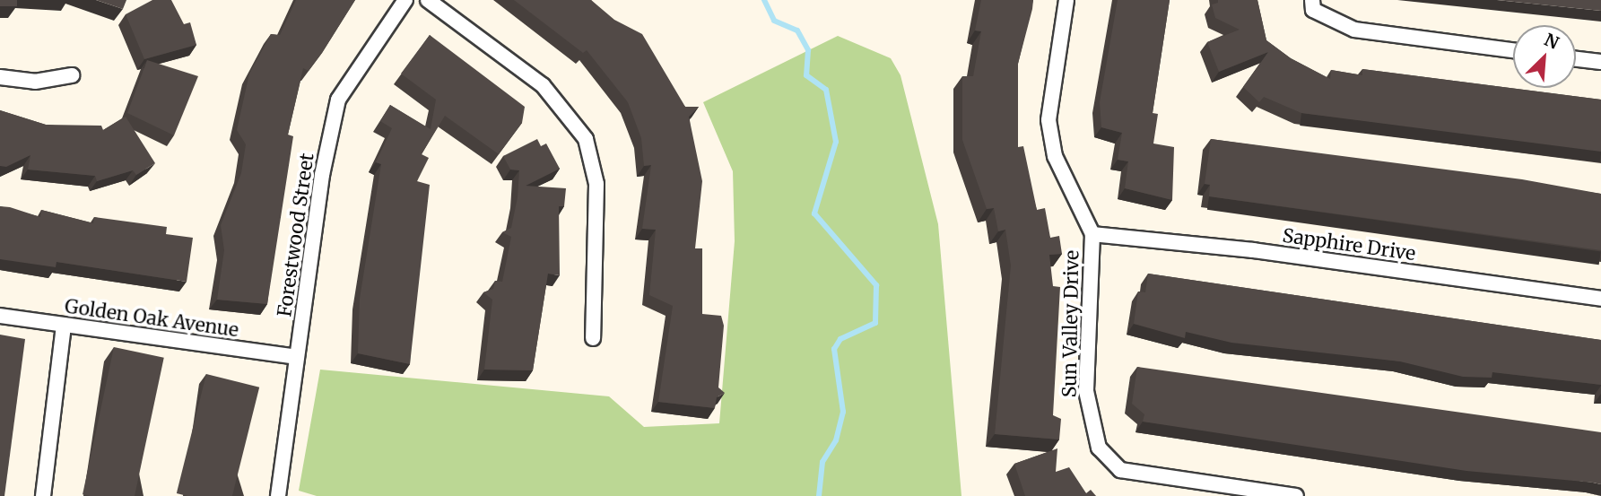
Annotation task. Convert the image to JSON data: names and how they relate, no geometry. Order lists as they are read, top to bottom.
{
  "streets": {
    "street": [
      "Forestwood Street",
      "Sapphire Drive",
      "Golden Oak Avenue",
      "Sun Valley Drive"
    ]
  },
  "crossings": [
    ["Forestwood Street", "Golden Oak Avenue"],
    ["Sapphire Drive", "Sun Valley Drive"]
  ],
  "north": "top right"
}
